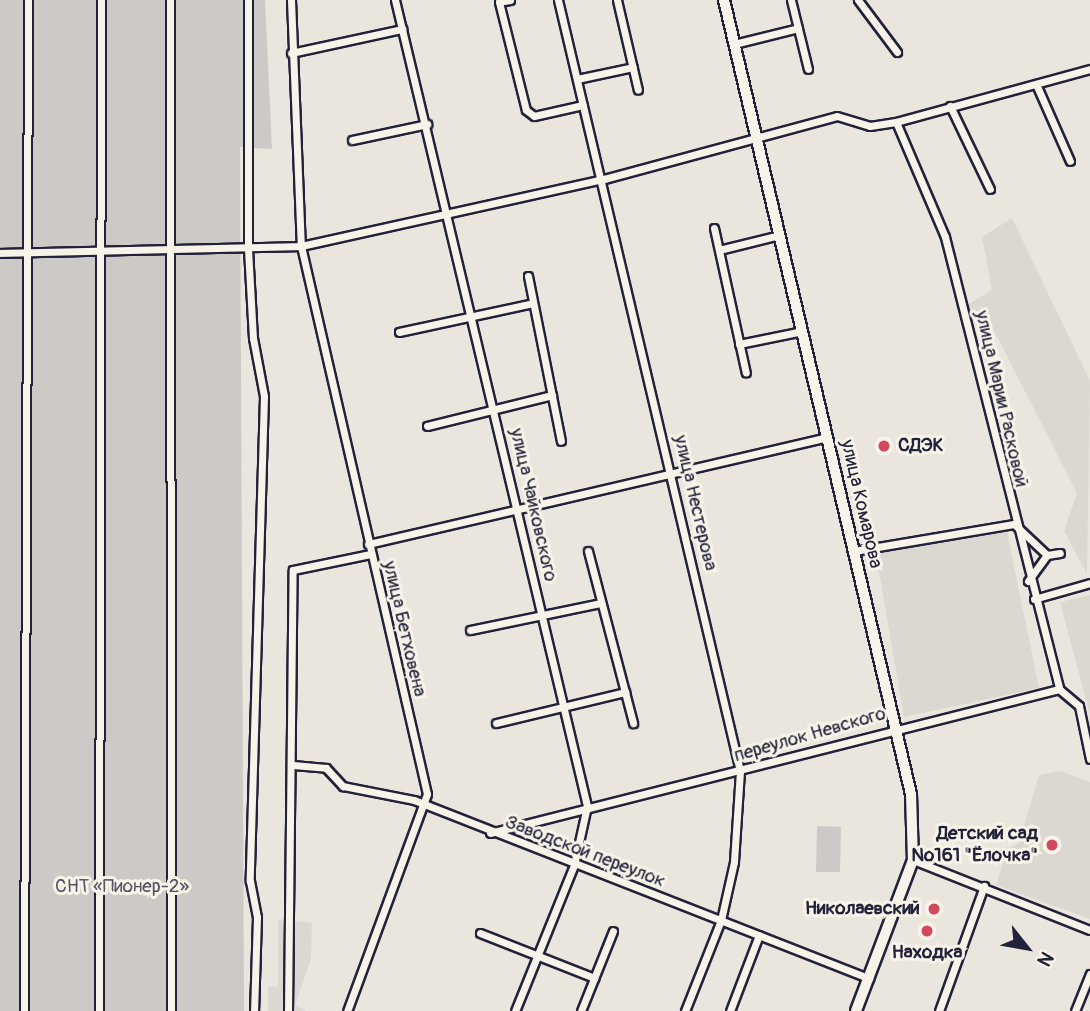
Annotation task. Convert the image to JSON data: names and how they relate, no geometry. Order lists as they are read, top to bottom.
{
  "streets": {
    "main road": ["улица Комарова"],
    "street": [
      "улица Марии Расковой",
      "улица Нестерова",
      "улица Чайковского",
      "улица Бетховена",
      "переулок Невского",
      "Заводской переулок"
    ]
  },
  "crossings": [
    ["улица Марии Расковой", "переулок Невского"],
    ["улица Нестерова", "переулок Невского"],
    ["улица Нестерова", "Заводской переулок"],
    ["улица Комарова", "переулок Невского"],
    ["улица Комарова", "Заводской переулок"],
    ["улица Чайковского", "переулок Невского"],
    ["улица Чайковского", "Заводской переулок"],
    ["улица Бетховена", "Заводской переулок"],
    ["переулок Невского", "Заводской переулок"]
  ],
  "parks": ["СНТ «Пионер-2»"],
  "places": [
    "СДЭК",
    "Детский сад №161 \"Ёлочка\"",
    "Николаевский",
    "Находка"
  ],
  "north": "bottom right"
}
